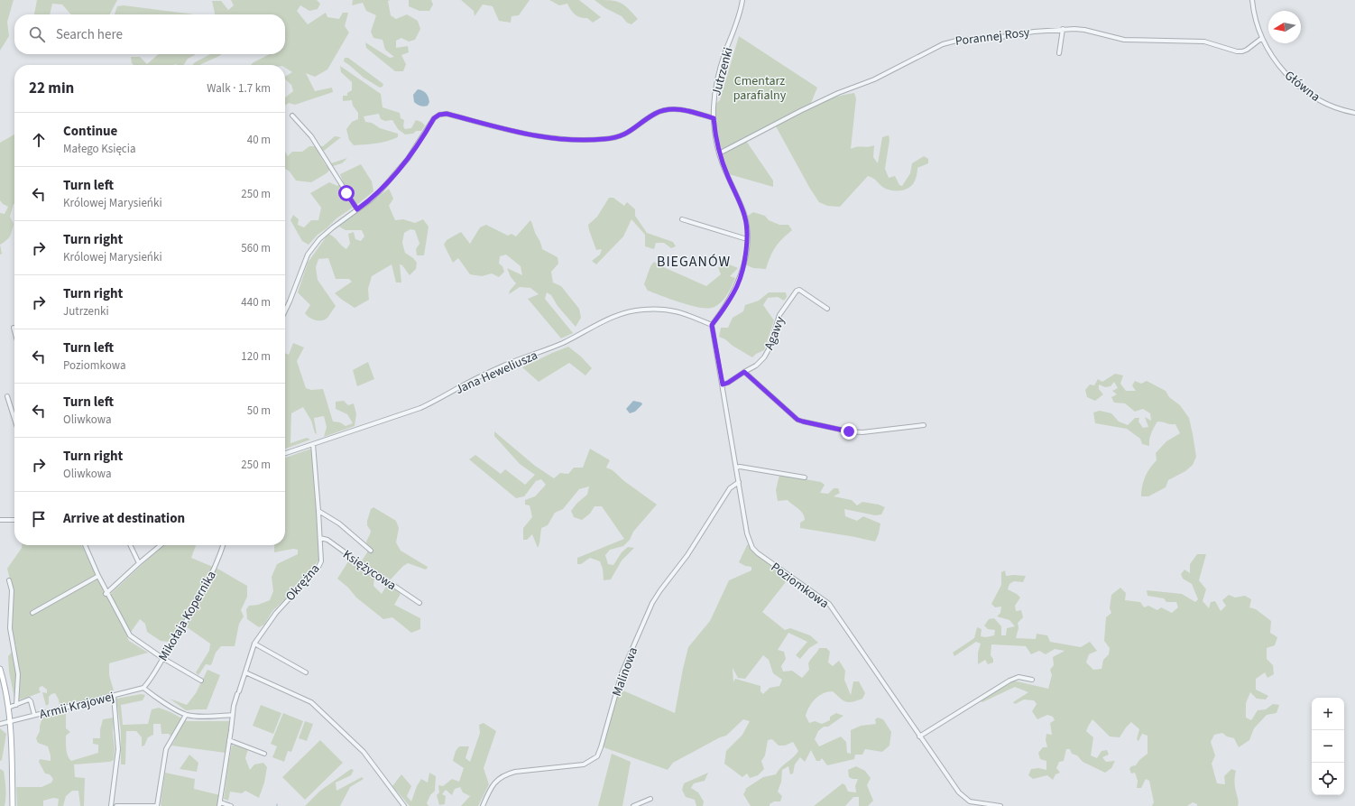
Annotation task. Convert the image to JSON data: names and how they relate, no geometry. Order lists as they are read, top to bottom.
{
  "streets": {
    "street": [
      "Porannej Rosy",
      "Jutrzenki",
      "Główna",
      "Agawy",
      "Jana Heweliusza",
      "Księżycowa",
      "Okrężna",
      "Poziomkowa",
      "Mikołaja Kopernika",
      "Malinowa",
      "Armii Krajowej"
    ]
  },
  "crossings": [
    ["Porannej Rosy", "Jutrzenki"],
    ["Porannej Rosy", "Główna"],
    ["Jutrzenki", "Jana Heweliusza"],
    ["Jutrzenki", "Poziomkowa"],
    ["Agawy", "Poziomkowa"],
    ["Jana Heweliusza", "Okrężna"],
    ["Jana Heweliusza", "Poziomkowa"],
    ["Księżycowa", "Okrężna"],
    ["Poziomkowa", "Malinowa"],
    ["Mikołaja Kopernika", "Armii Krajowej"]
  ],
  "districts": ["BIEGANÓW"],
  "parks": ["Cmentarz parafialny"],
  "north": "left",
  "page": {
    "search": "Search here",
    "heading": ["22 min", "Walk · 1.7 km"],
    "list": [
      ["Continue", "Małego Księcia", "40 m"],
      ["Turn left", "Królowej Marysieńki", "250 m"],
      ["Turn right", "Królowej Marysieńki", "560 m"],
      ["Turn right", "Jutrzenki", "440 m"],
      ["Turn left", "Poziomkowa", "120 m"],
      ["Turn left", "Oliwkowa", "50 m"],
      ["Turn right", "Oliwkowa", "250 m"],
      "Arrive at destination"
    ],
    "map_buttons": ["+", "−"]
  }
}
